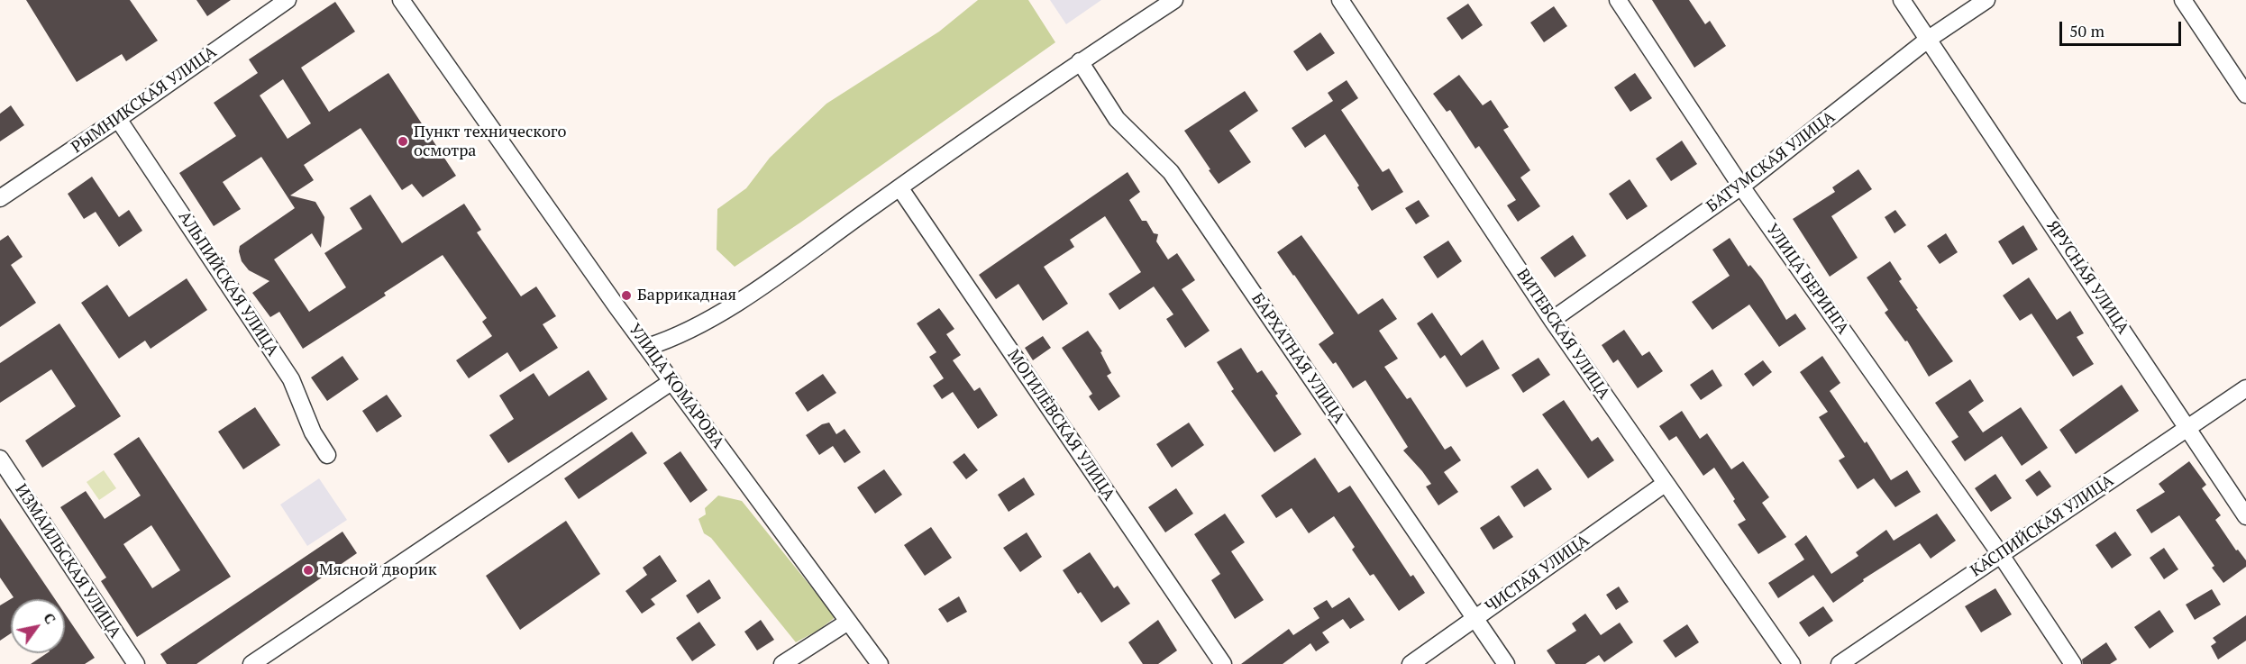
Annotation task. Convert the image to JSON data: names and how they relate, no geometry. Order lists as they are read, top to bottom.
{
  "streets": {
    "street": [
      "РЫМНИКСКАЯ УЛИЦА",
      "БАТУМСКАЯ УЛИЦА",
      "ЯРУСНАЯ УЛИЦА",
      "УЛИЦА БЕРИНГА",
      "АЛЬПИЙСКАЯ УЛИЦА",
      "ВИТЕБСКАЯ УЛИЦА",
      "БАРХАТНАЯ УЛИЦА",
      "УЛИЦА КОМАРОВА",
      "МОГИЛЁВСКАЯ УЛИЦА",
      "КАСПИЙСКАЯ УЛИЦА",
      "ИЗМАИЛЬСКАЯ УЛИЦА",
      "ЧИСТАЯ УЛИЦА"
    ]
  },
  "crossings": [
    ["РЫМНИКСКАЯ УЛИЦА", "АЛЬПИЙСКАЯ УЛИЦА"],
    ["БАТУМСКАЯ УЛИЦА", "ЯРУСНАЯ УЛИЦА"],
    ["БАТУМСКАЯ УЛИЦА", "УЛИЦА БЕРИНГА"],
    ["БАТУМСКАЯ УЛИЦА", "ВИТЕБСКАЯ УЛИЦА"],
    ["ЯРУСНАЯ УЛИЦА", "КАСПИЙСКАЯ УЛИЦА"],
    ["УЛИЦА БЕРИНГА", "КАСПИЙСКАЯ УЛИЦА"],
    ["ВИТЕБСКАЯ УЛИЦА", "ЧИСТАЯ УЛИЦА"],
    ["БАРХАТНАЯ УЛИЦА", "ЧИСТАЯ УЛИЦА"]
  ],
  "places": ["Пункт технического осмотра", "Баррикадная", "Мясной дворик"],
  "scale_bar": "50 m",
  "north": "top right"
}
